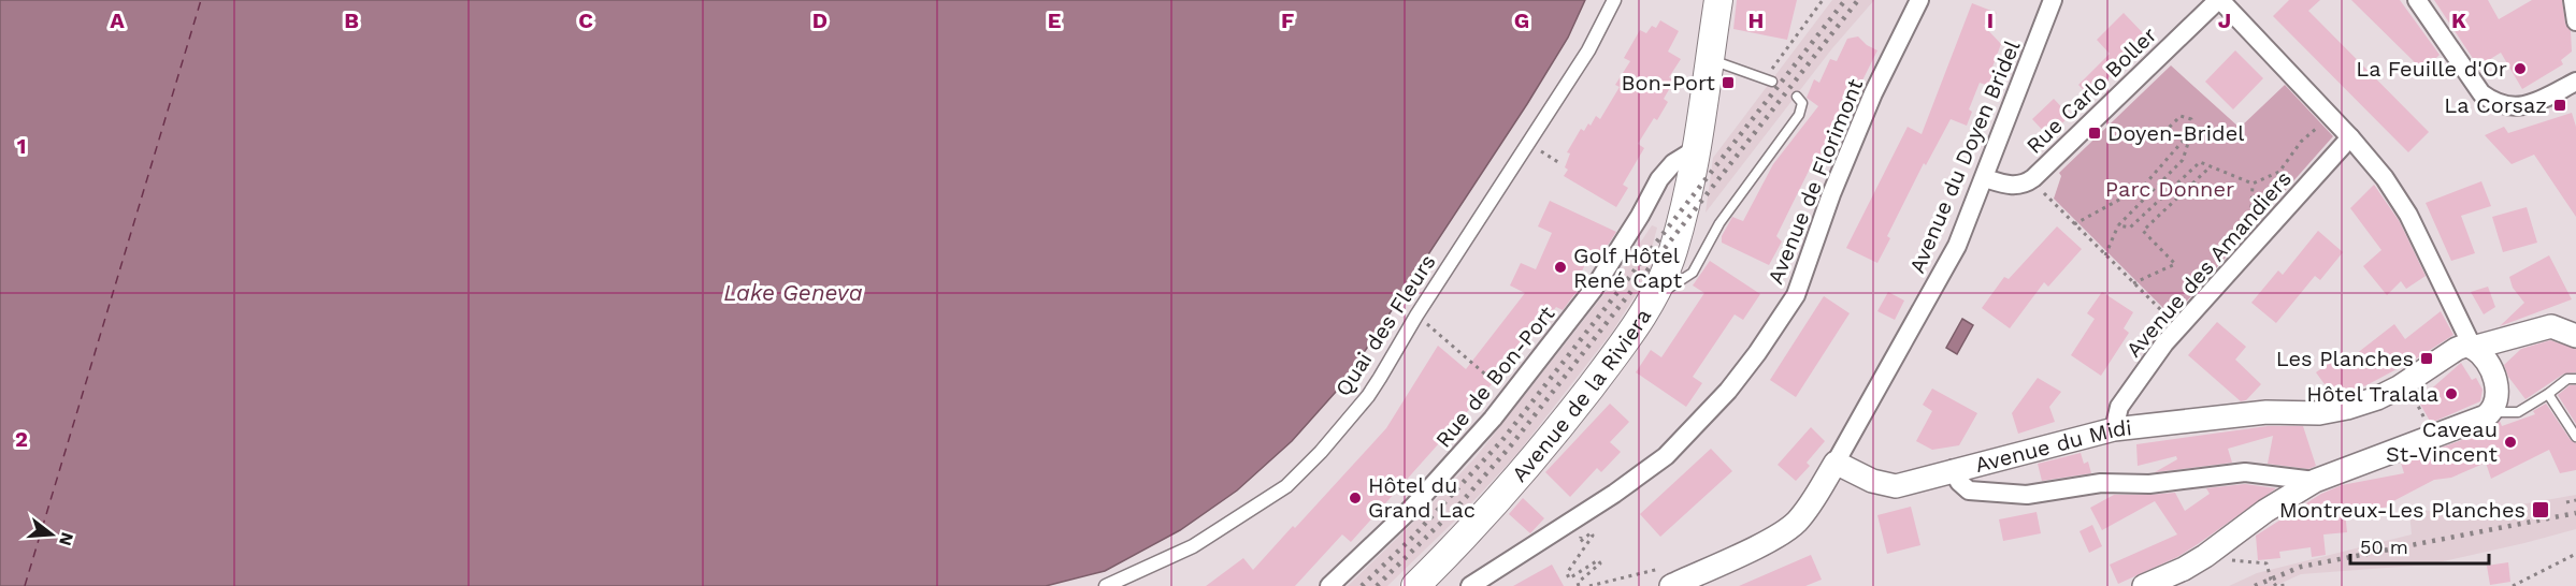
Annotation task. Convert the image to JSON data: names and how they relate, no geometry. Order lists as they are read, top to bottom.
{
  "streets": {
    "main road": ["Avenue de la Riviera"],
    "street": [
      "Rue Carlo Boller",
      "Avenue du Doyen Bridel",
      "Avenue de Florimont",
      "Avenue des Amandiers",
      "Quai des Fleurs",
      "Rue de Bon-Port",
      "Avenue du Midi"
    ]
  },
  "crossings": [
    ["Rue Carlo Boller", "Avenue du Doyen Bridel"],
    ["Avenue du Doyen Bridel", "Avenue du Midi"],
    ["Avenue des Amandiers", "Avenue du Midi"],
    ["Rue de Bon-Port", "Avenue de la Riviera"]
  ],
  "water": ["Lake Geneva"],
  "parks": ["Parc Donner"],
  "places": {
    "other": [
      "La Feuille d'Or",
      "Golf Hôtel René Capt",
      "Hôtel Tralala",
      "Caveau St-Vincent",
      "Hôtel du Grand Lac"
    ],
    "transit": [
      "Bon-Port",
      "La Corsaz",
      "Doyen-Bridel",
      "Les Planches",
      "Montreux-Les Planches"
    ]
  },
  "scale_bar": "50 m",
  "north": "right",
  "grid": {
    "columns": [
      "A",
      "B",
      "C",
      "D",
      "E",
      "F",
      "G",
      "H",
      "I",
      "J",
      "K"
    ],
    "rows": ["1", "2"]
  }
}
